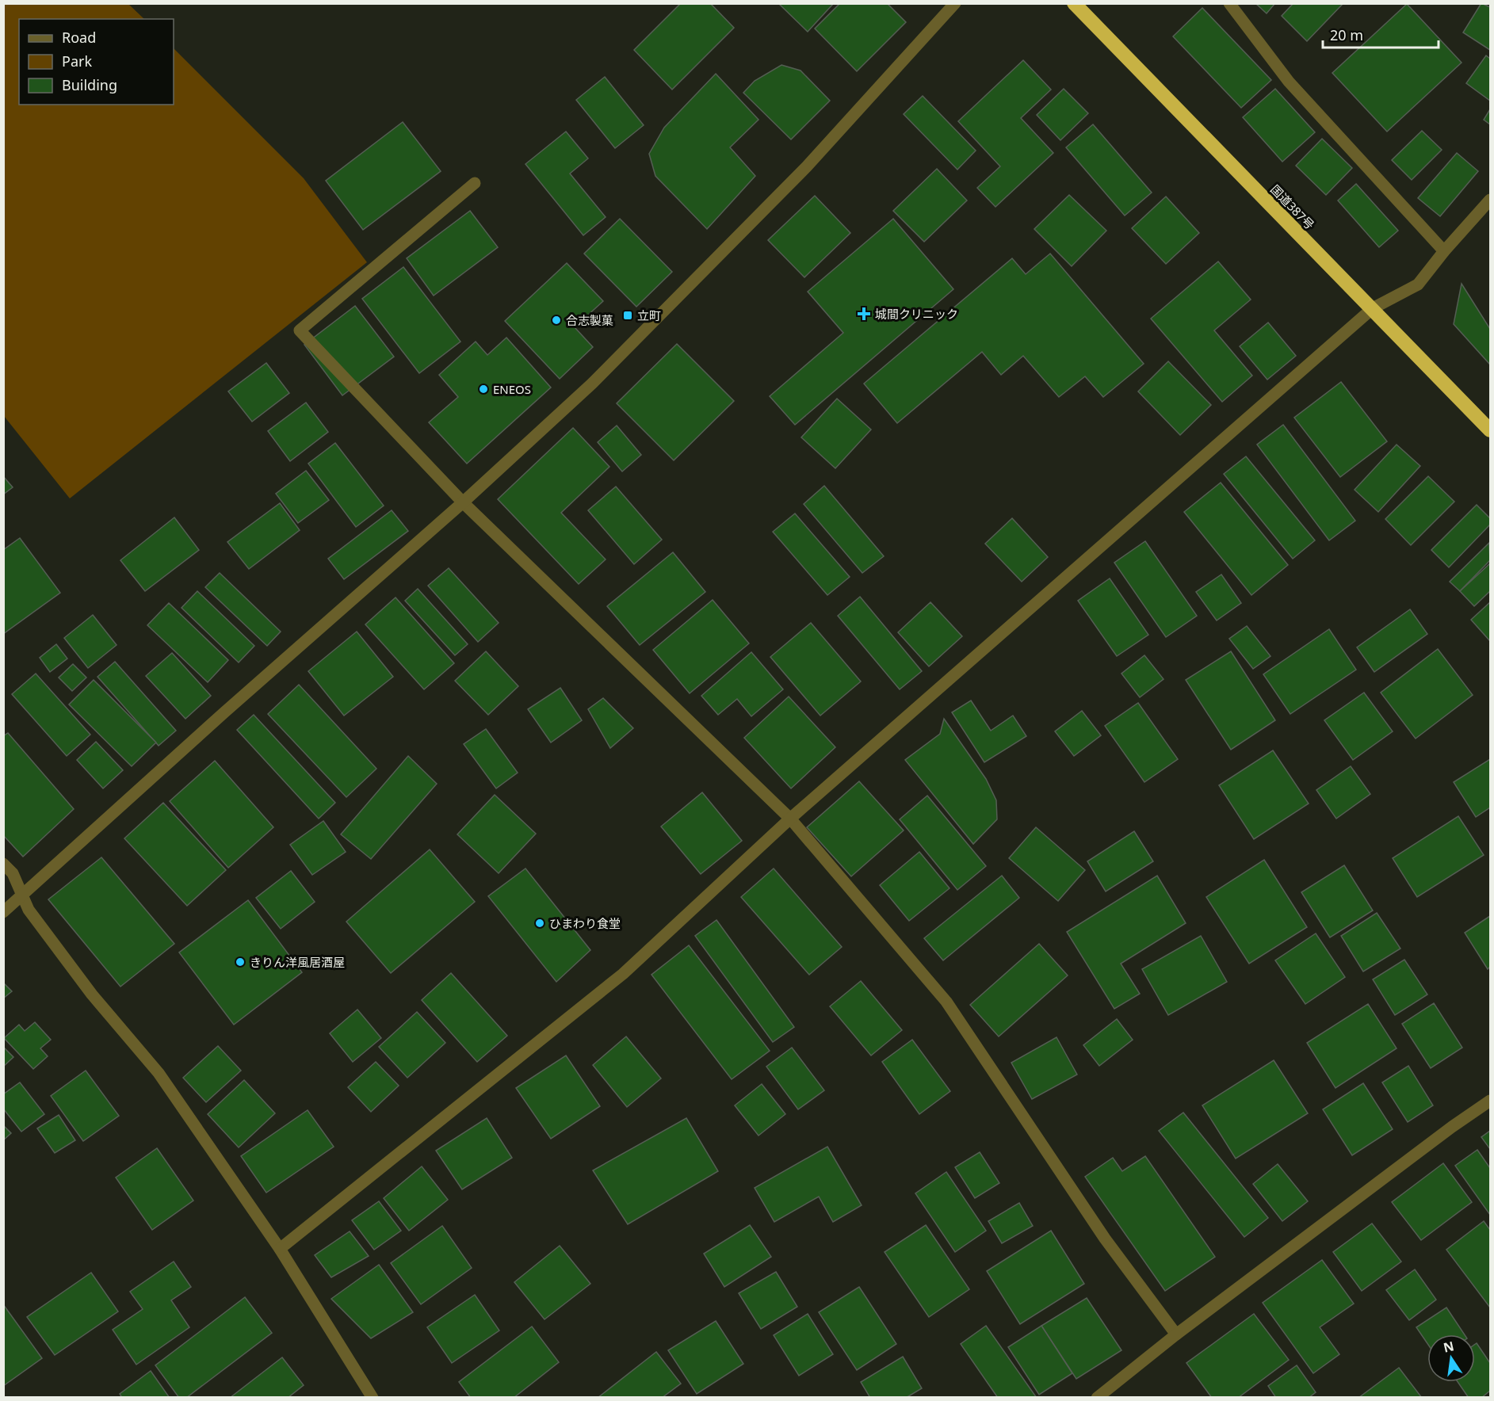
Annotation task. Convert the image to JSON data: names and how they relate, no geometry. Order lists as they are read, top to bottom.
{
  "streets": {
    "highway": ["国道387号"]
  },
  "places": {
    "health": ["城間クリニック"],
    "transit": ["立町"],
    "other": [
      "合志製菓",
      "ENEOS",
      "ひまわり食堂",
      "きりん洋風居酒屋"
    ]
  },
  "legend": ["Road", "Park", "Building"],
  "scale_bar": "20 m",
  "north": "top"
}
